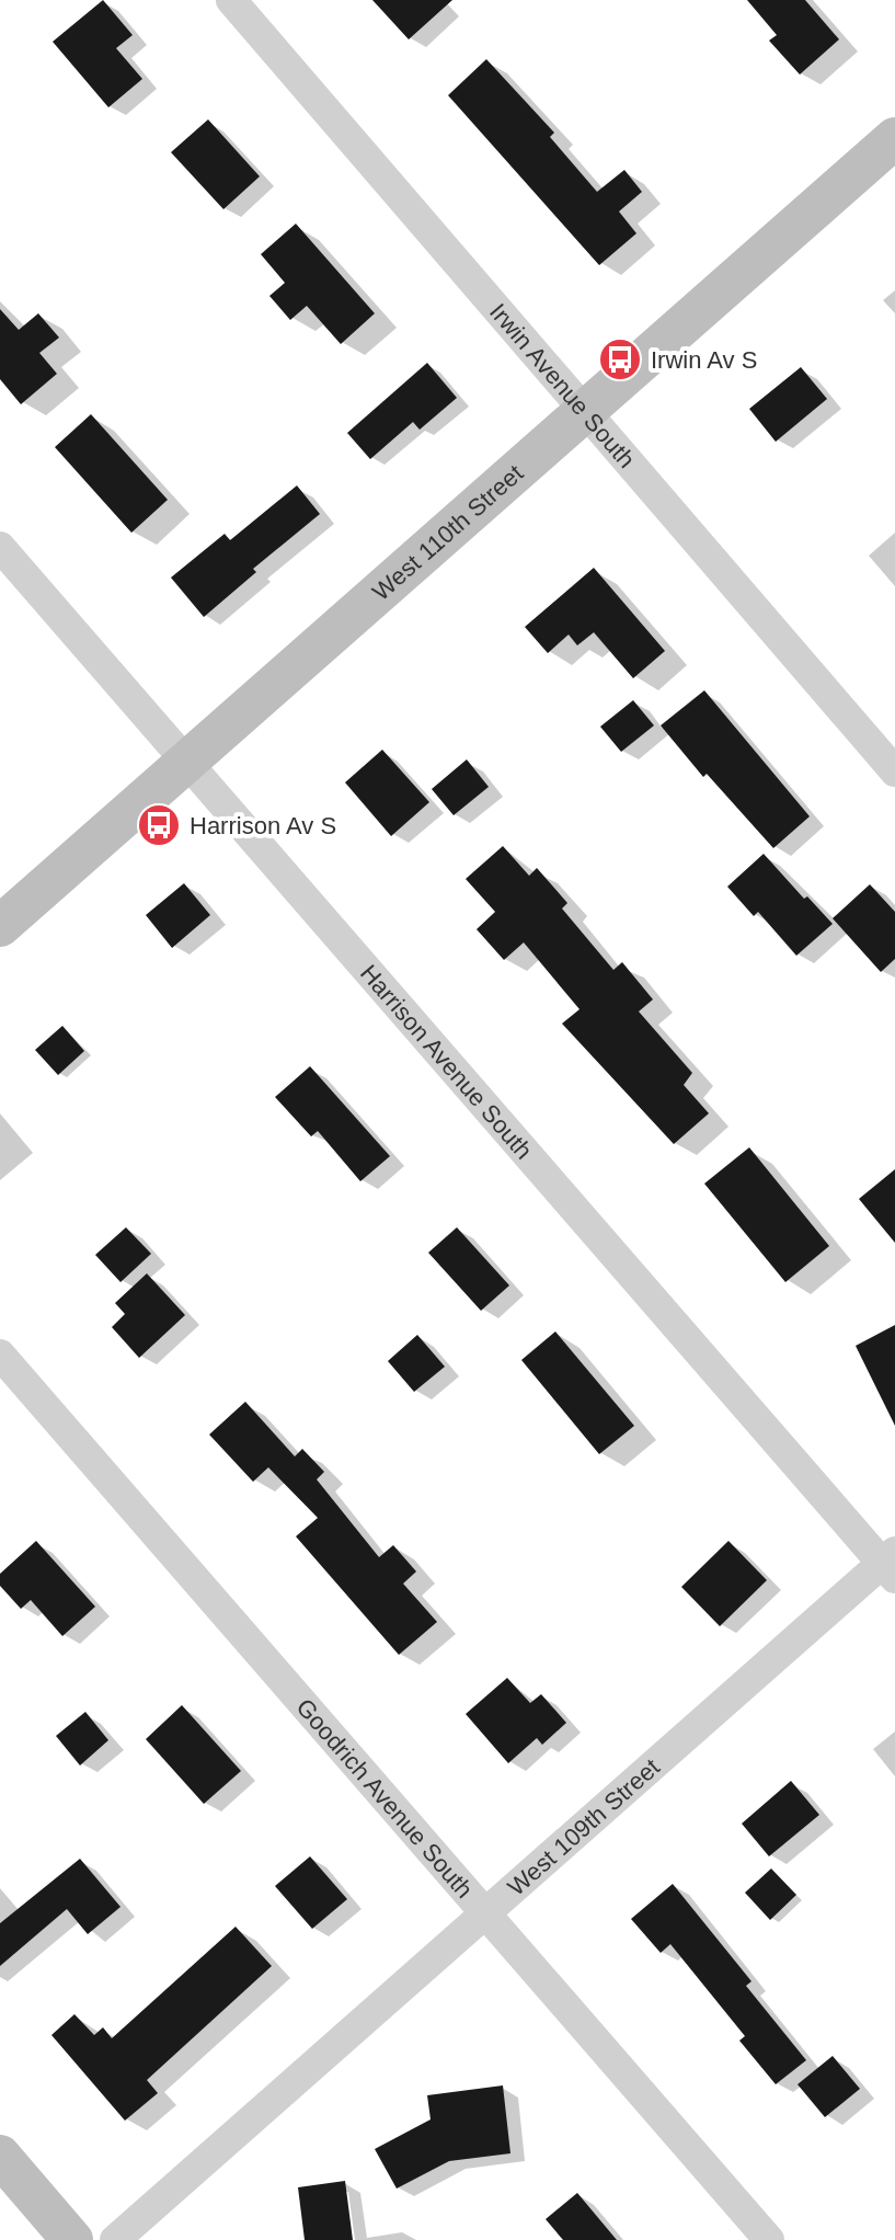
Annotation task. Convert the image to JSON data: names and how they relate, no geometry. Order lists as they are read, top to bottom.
{
  "streets": {
    "street": [
      "Irwin Avenue South",
      "West 110th Street",
      "Harrison Avenue South",
      "Goodrich Avenue South",
      "West 109th Street"
    ]
  },
  "crossings": [
    ["Irwin Avenue South", "West 110th Street"],
    ["West 110th Street", "Harrison Avenue South"],
    ["Harrison Avenue South", "West 109th Street"],
    ["Goodrich Avenue South", "West 109th Street"]
  ],
  "places": {
    "bus stop": ["Irwin Av S", "Harrison Av S"]
  }
}
